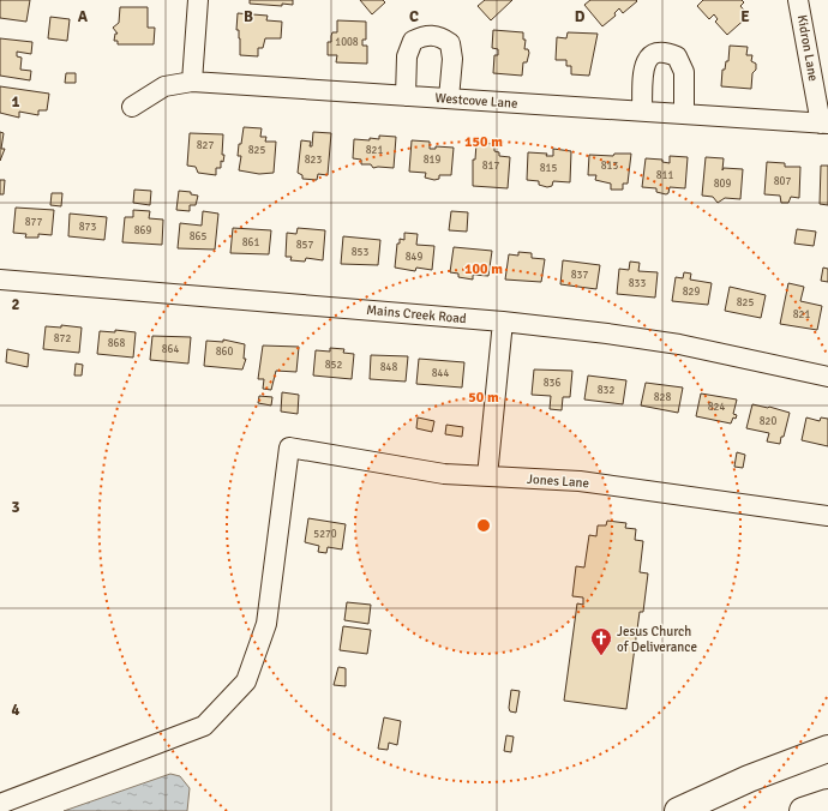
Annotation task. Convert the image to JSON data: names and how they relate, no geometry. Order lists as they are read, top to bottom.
{
  "streets": {
    "street": [
      "Kidron Lane",
      "Westcove Lane",
      "Mains Creek Road",
      "Jones Lane"
    ]
  },
  "crossings": [
    ["Kidron Lane", "Westcove Lane"]
  ],
  "places": {
    "church": ["Jesus Church of Deliverance"]
  },
  "house_numbers": [
    "1008",
    "827",
    "825",
    "821",
    "823",
    "819",
    "817",
    "813",
    "815",
    "811",
    "807",
    "809",
    "877",
    "873",
    "869",
    "865",
    "861",
    "857",
    "853",
    "849",
    "837",
    "833",
    "829",
    "825",
    "821",
    "872",
    "868",
    "864",
    "860",
    "852",
    "848",
    "844",
    "836",
    "832",
    "828",
    "824",
    "820",
    "5270"
  ],
  "grid": {
    "columns": [
      "A",
      "B",
      "C",
      "D",
      "E"
    ],
    "rows": [
      "1",
      "2",
      "3",
      "4"
    ]
  },
  "rings": ["150 m", "100 m", "50 m"]
}
